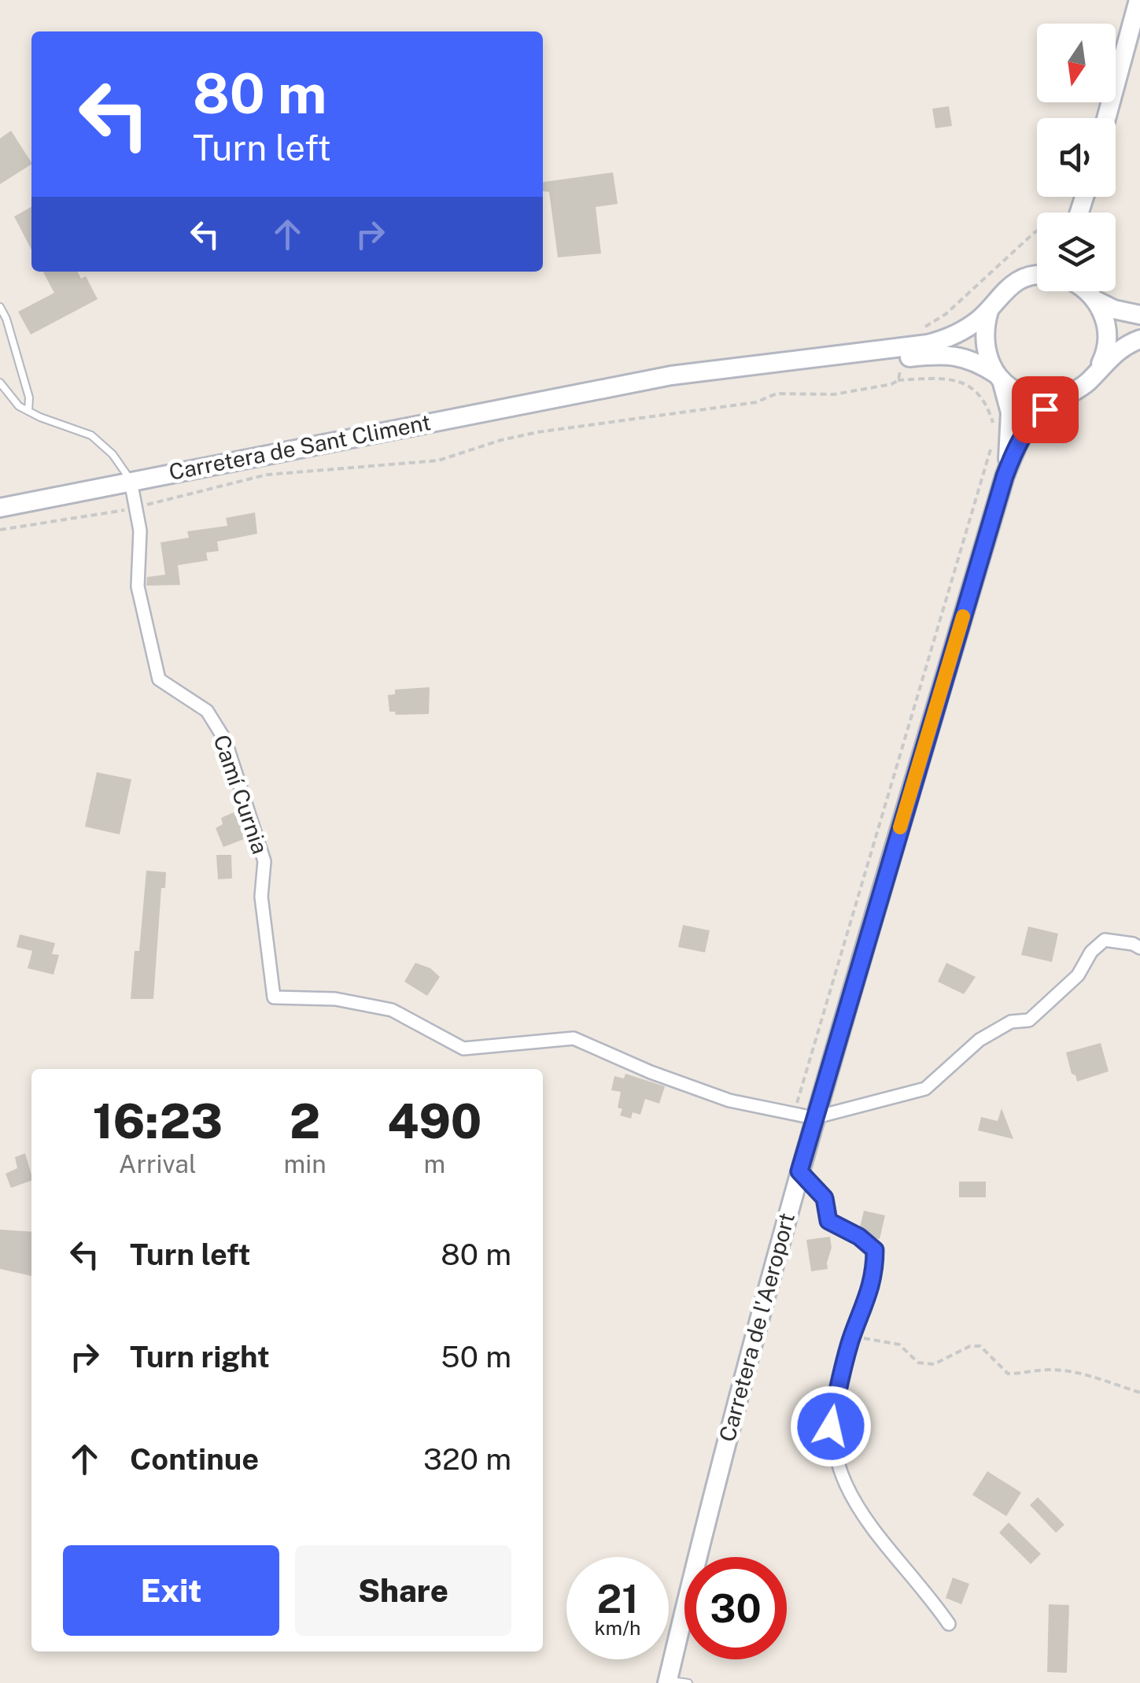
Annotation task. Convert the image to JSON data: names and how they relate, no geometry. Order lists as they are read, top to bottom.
{
  "streets": {
    "main road": ["Carretera de Sant Climent", "Carretera de l'Aeroport"],
    "street": ["Camí Curnia"]
  },
  "crossings": [
    ["Carretera de Sant Climent", "Camí Curnia"]
  ],
  "north": "bottom",
  "page": {
    "turn": ["80 m", "Turn left"],
    "eta": [
      "16:23",
      "Arrival",
      "2",
      "min",
      "490",
      "m"
    ],
    "list": [
      {
        "name": "Turn left",
        "value": "80 m"
      },
      {
        "name": "Turn right",
        "value": "50 m"
      },
      {
        "name": "Continue",
        "value": "320 m"
      }
    ],
    "buttons": ["Exit", "Share"],
    "speed": "21 km/h",
    "limit": "30"
  }
}
